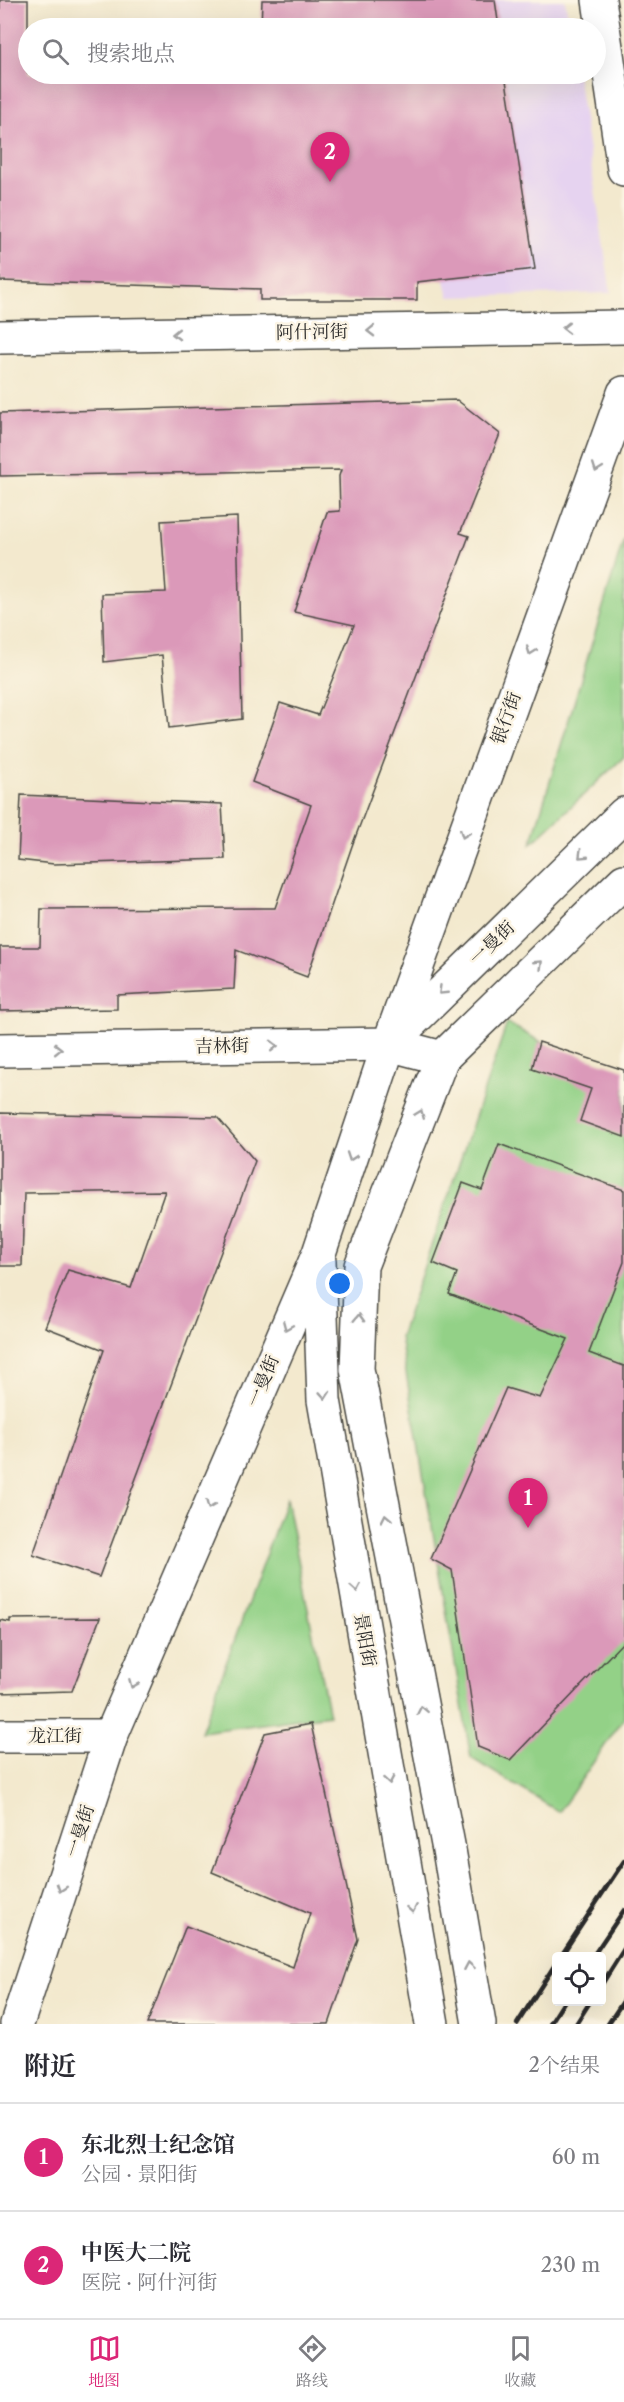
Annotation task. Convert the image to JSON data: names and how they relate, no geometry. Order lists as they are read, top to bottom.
{
  "streets": {
    "main road": [
      "阿什河街",
      "银行街",
      "一曼街",
      "吉林街",
      "景阳街",
      "龙江街"
    ]
  },
  "crossings": [
    ["银行街", "一曼街"],
    ["银行街", "吉林街"],
    ["一曼街", "吉林街"],
    ["一曼街", "景阳街"],
    ["一曼街", "龙江街"]
  ],
  "one_way": [
    "阿什河街",
    "银行街",
    "一曼街",
    "吉林街"
  ],
  "page": {
    "search": "搜索地点",
    "pins": ["2", "1"],
    "heading": ["附近", "2个结果"],
    "list": [
      {
        "mark": "1",
        "name": "东北烈士纪念馆",
        "note": "公园 · 景阳街",
        "value": "60 m"
      },
      {
        "mark": "2",
        "name": "中医大二院",
        "note": "医院 · 阿什河街",
        "value": "230 m"
      }
    ],
    "nav": ["地图", "路线", "收藏"]
  }
}
